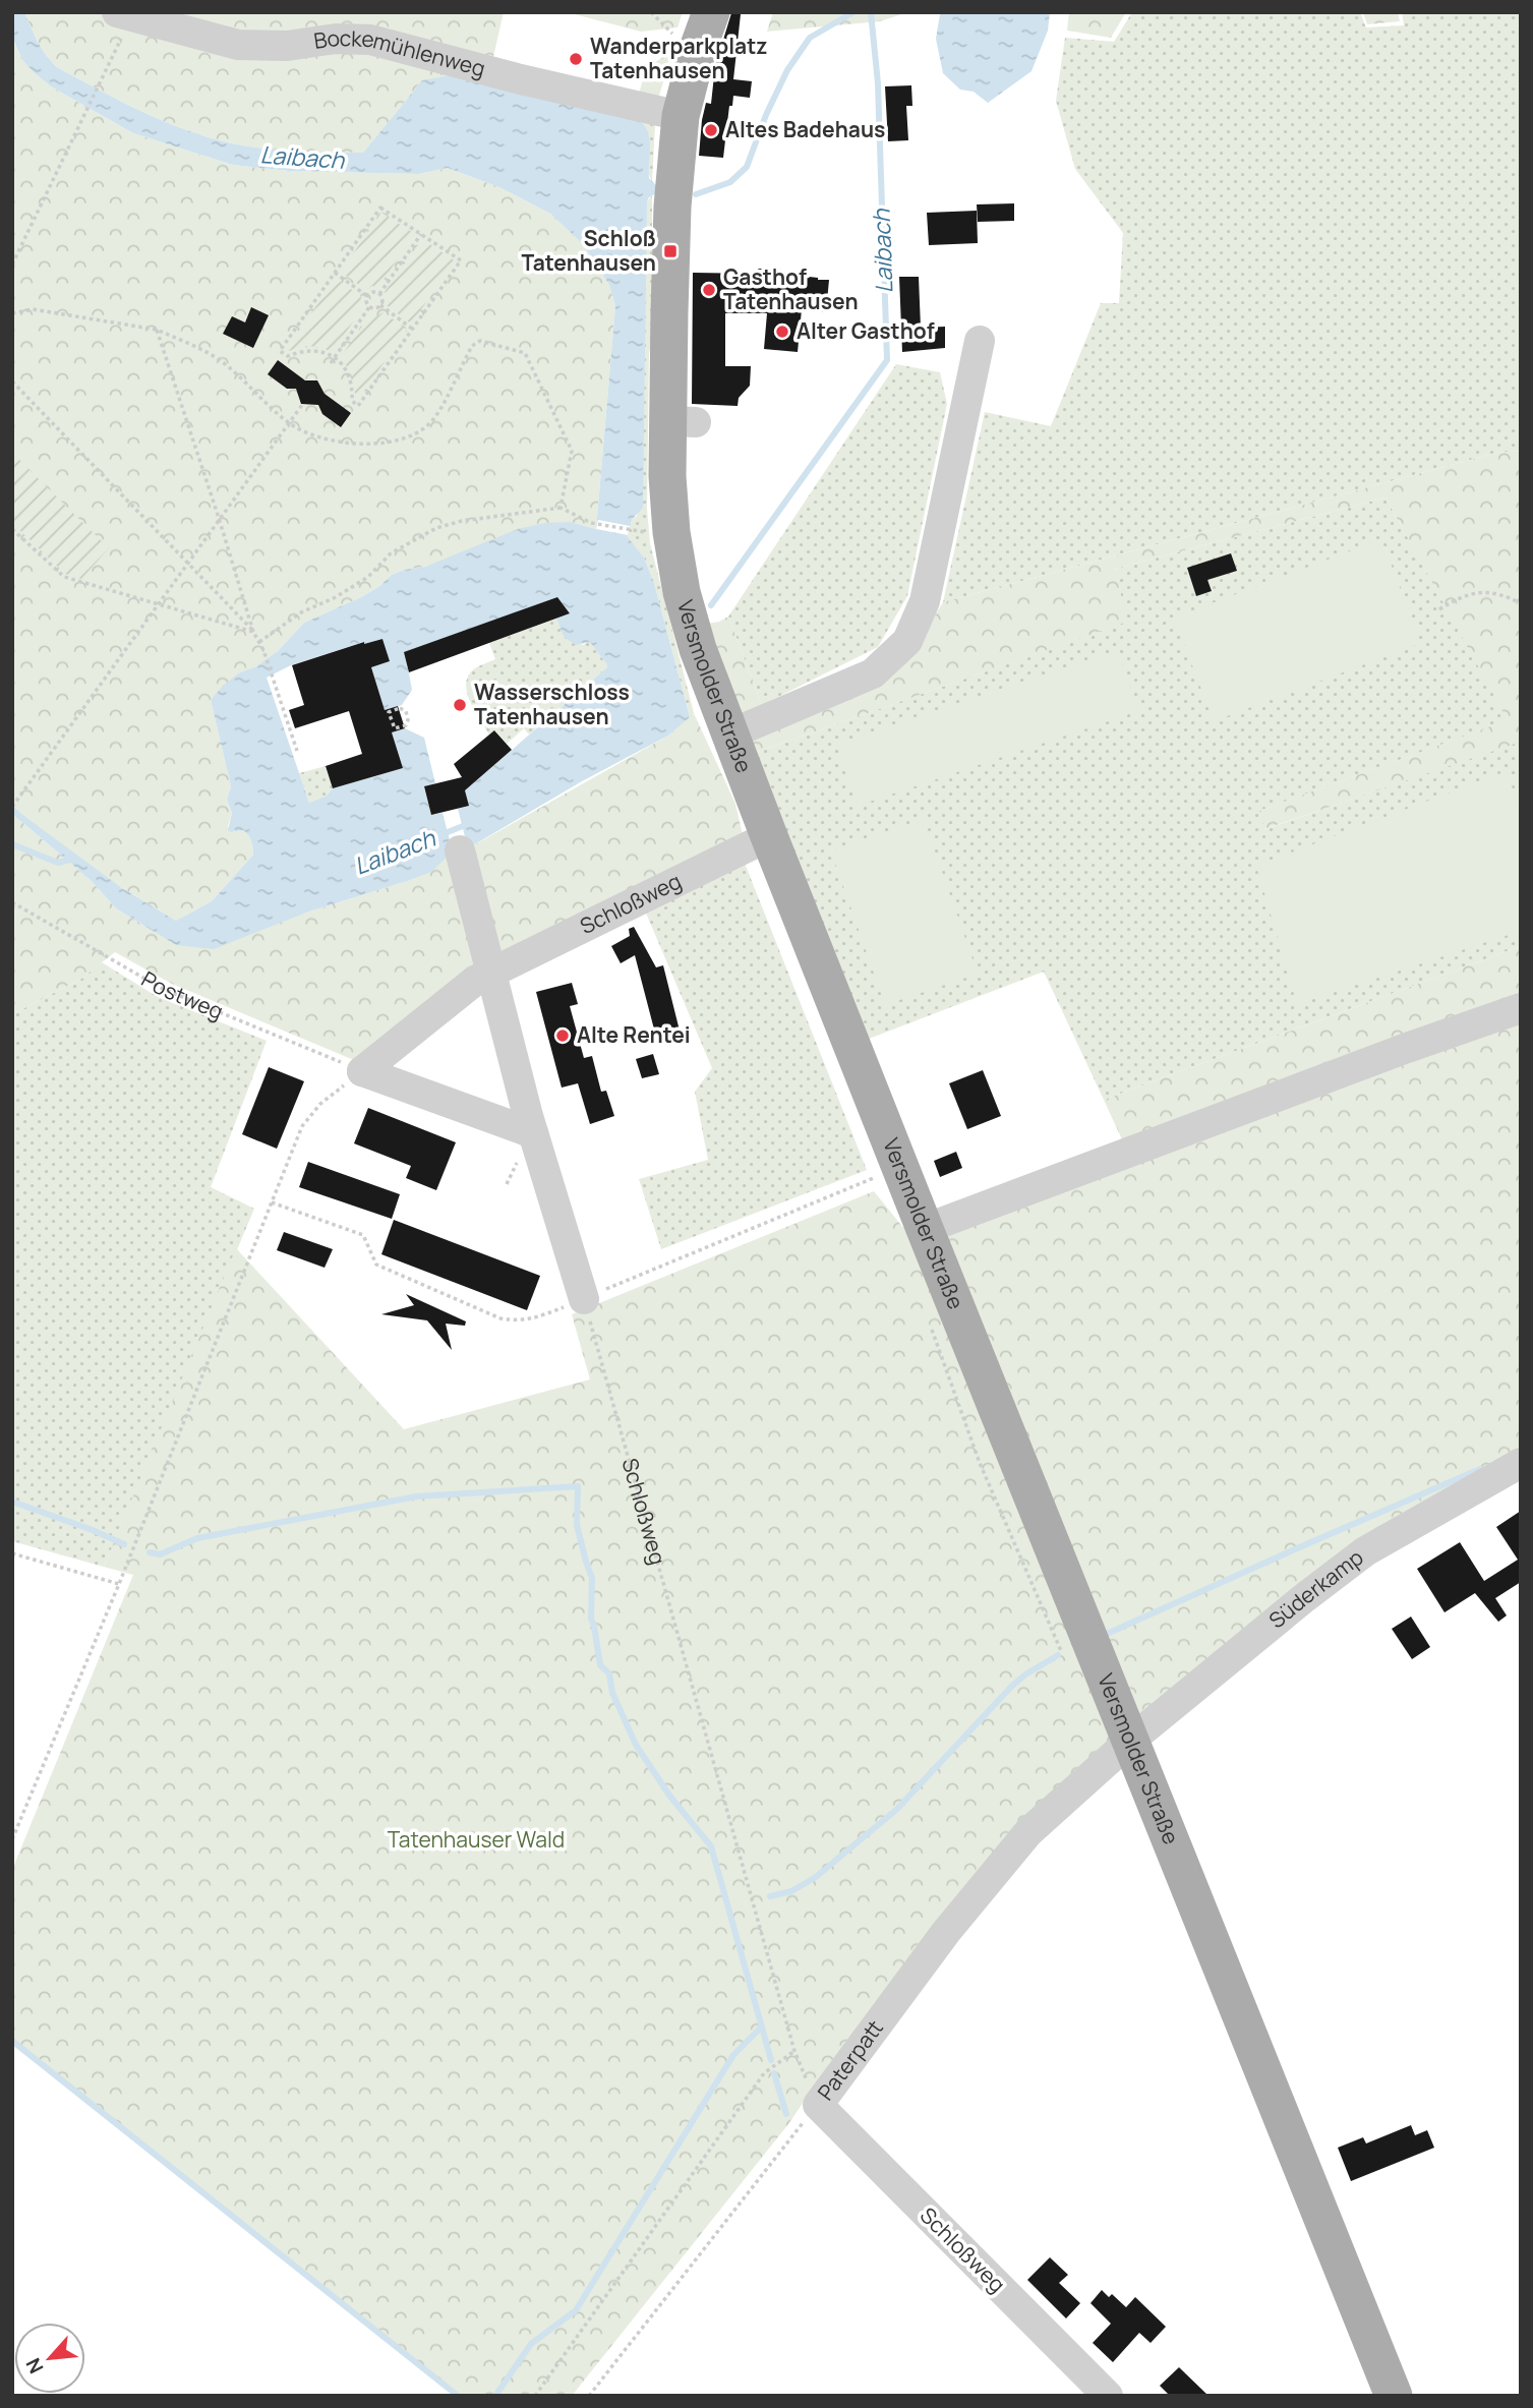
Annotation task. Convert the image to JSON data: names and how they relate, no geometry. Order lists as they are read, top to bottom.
{
  "streets": {
    "main road": ["Versmolder Straße"],
    "street": [
      "Bockemühlenweg",
      "Schloßweg",
      "Süderkamp",
      "Paterpatt"
    ],
    "path": ["Postweg"]
  },
  "crossings": [
    ["Bockemühlenweg", "Versmolder Straße"],
    ["Versmolder Straße", "Schloßweg"],
    ["Versmolder Straße", "Süderkamp"],
    ["Versmolder Straße", "Paterpatt"],
    ["Schloßweg", "Paterpatt"],
    ["Süderkamp", "Paterpatt"]
  ],
  "water": ["Laibach"],
  "parks": ["Tatenhauser Wald"],
  "places": {
    "other": [
      "Wanderparkplatz Tatenhausen",
      "Altes Badehaus",
      "Gasthof Tatenhausen",
      "Alter Gasthof",
      "Wasserschloss Tatenhausen",
      "Alte Rentei"
    ],
    "transit": ["Schloß Tatenhausen"]
  },
  "north": "bottom left"
}
